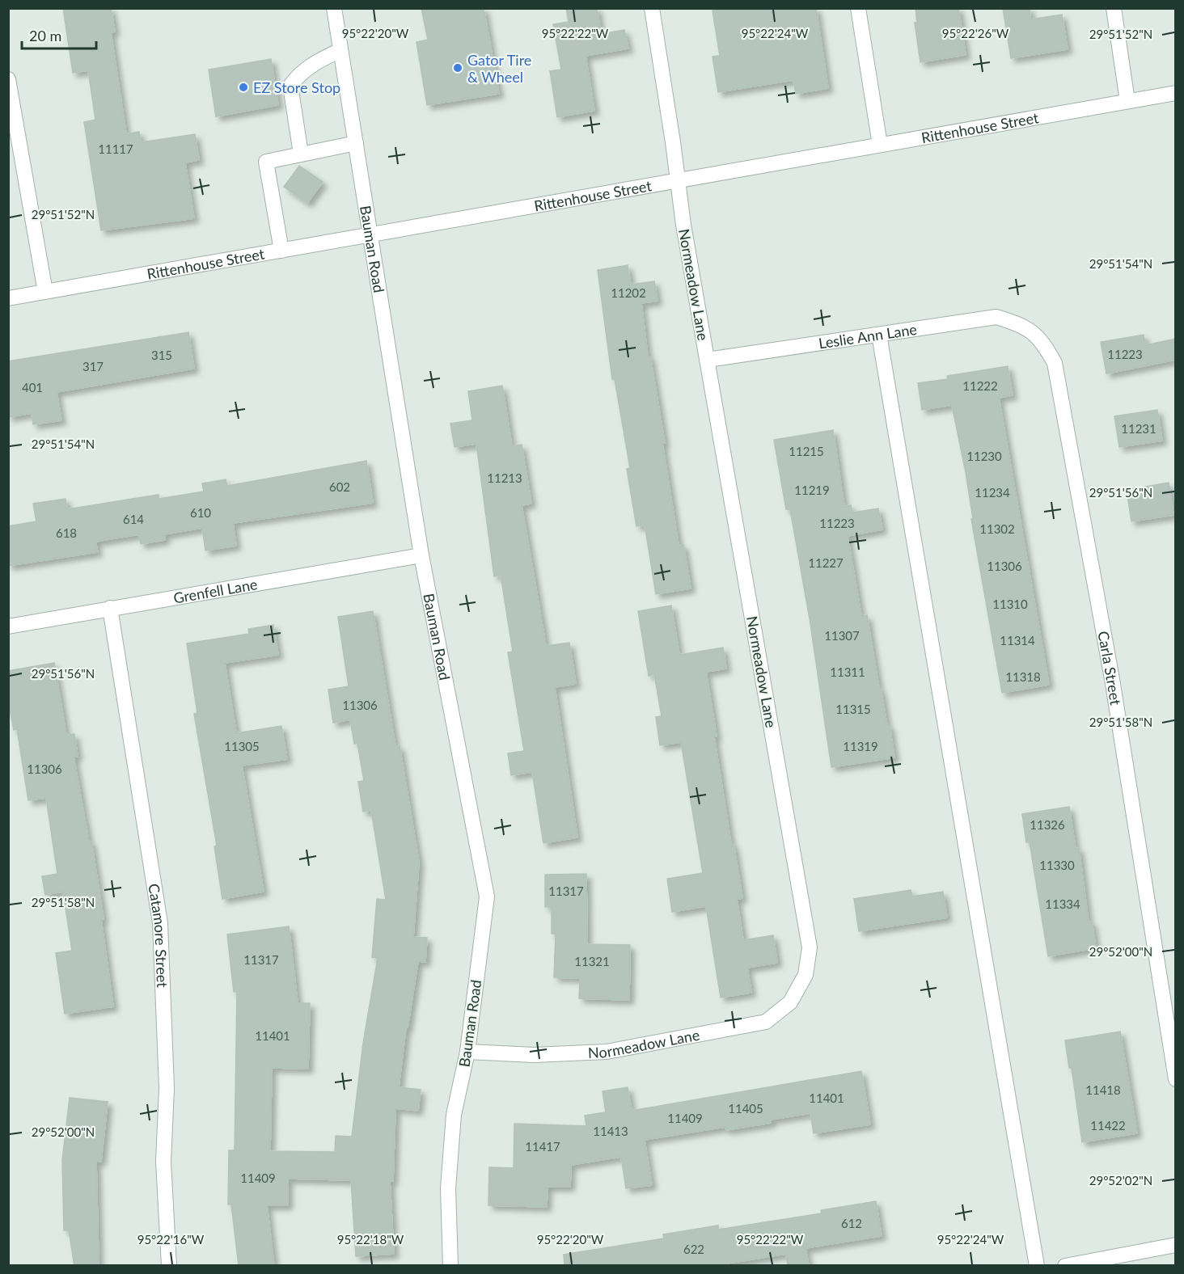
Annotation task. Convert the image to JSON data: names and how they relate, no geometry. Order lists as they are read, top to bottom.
{
  "streets": {
    "street": [
      "Rittenhouse Street",
      "Bauman Road",
      "Normeadow Lane",
      "Leslie Ann Lane",
      "Grenfell Lane",
      "Carla Street",
      "Catamore Street"
    ]
  },
  "crossings": [
    ["Rittenhouse Street", "Bauman Road"],
    ["Rittenhouse Street", "Normeadow Lane"],
    ["Bauman Road", "Normeadow Lane"],
    ["Bauman Road", "Grenfell Lane"],
    ["Normeadow Lane", "Leslie Ann Lane"],
    ["Leslie Ann Lane", "Carla Street"],
    ["Grenfell Lane", "Catamore Street"]
  ],
  "places": ["Gator Tire & Wheel", "EZ Store Stop"],
  "house_numbers": [
    "11117",
    "11202",
    "11223",
    "315",
    "317",
    "11222",
    "401",
    "11231",
    "11215",
    "11230",
    "11213",
    "602",
    "11219",
    "11234",
    "610",
    "614",
    "11223",
    "11302",
    "618",
    "11227",
    "11306",
    "11310",
    "11307",
    "11314",
    "11311",
    "11318",
    "11306",
    "11315",
    "11305",
    "11319",
    "11306",
    "11326",
    "11330",
    "11317",
    "11334",
    "11317",
    "11321",
    "11401",
    "11418",
    "11401",
    "11405",
    "11409",
    "11422",
    "11413",
    "11417",
    "11409",
    "612",
    "622"
  ],
  "scale_bar": "20 m",
  "coordinates": [
    "95°22'20\"W",
    "95°22'22\"W",
    "95°22'24\"W",
    "95°22'26\"W",
    "29°51'52\"N",
    "29°51'54\"N",
    "29°51'56\"N",
    "29°51'58\"N",
    "29°52'00\"N",
    "29°52'02\"N",
    "95°22'16\"W",
    "95°22'18\"W"
  ]
}
